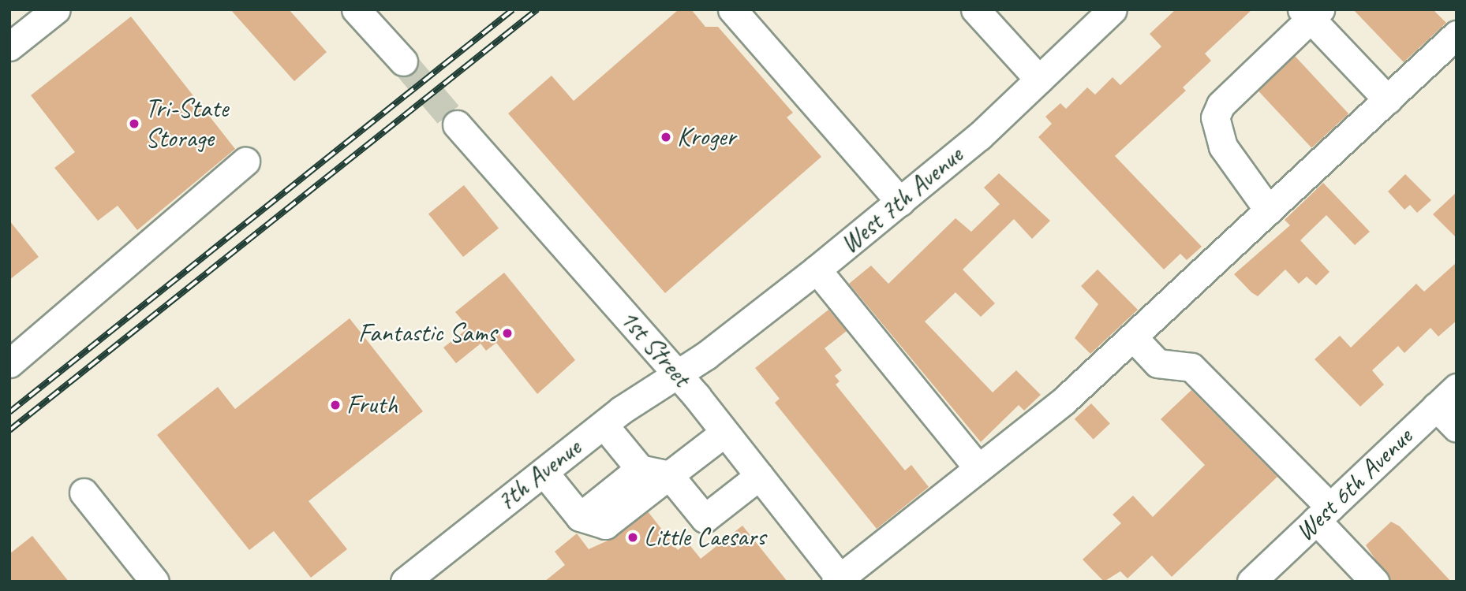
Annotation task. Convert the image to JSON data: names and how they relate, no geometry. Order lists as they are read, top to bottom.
{
  "streets": {
    "street": [
      "West 7th Avenue",
      "1st Street",
      "7th Avenue",
      "West 6th Avenue"
    ]
  },
  "crossings": [
    ["West 7th Avenue", "1st Street"],
    ["West 7th Avenue", "7th Avenue"],
    ["1st Street", "7th Avenue"]
  ],
  "places": [
    "Tri-State Storage",
    "Kroger",
    "Fantastic Sams",
    "Fruth",
    "Little Caesars"
  ]
}
